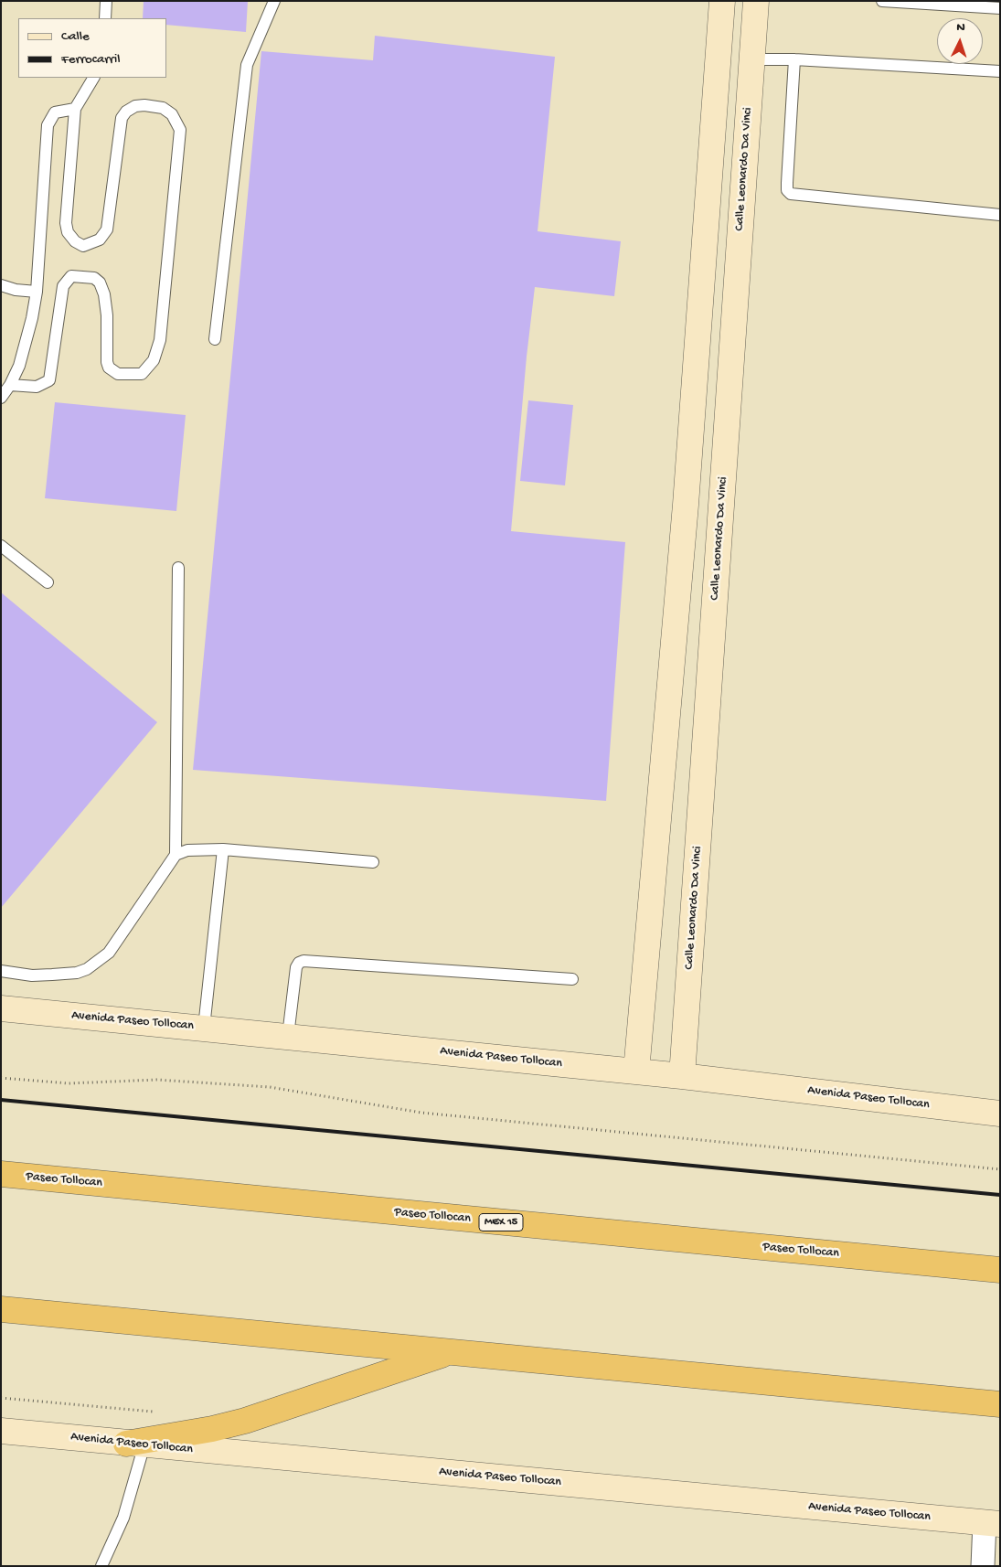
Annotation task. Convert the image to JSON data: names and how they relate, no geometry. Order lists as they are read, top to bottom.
{
  "streets": {
    "highway": ["Paseo Tollocan", "MEX 15"],
    "main road": ["Calle Leonardo Da Vinci", "Avenida Paseo Tollocan"]
  },
  "crossings": [
    ["Calle Leonardo Da Vinci", "Avenida Paseo Tollocan"]
  ],
  "legend": ["Calle", "Ferrocarril"],
  "north": "top"
}
